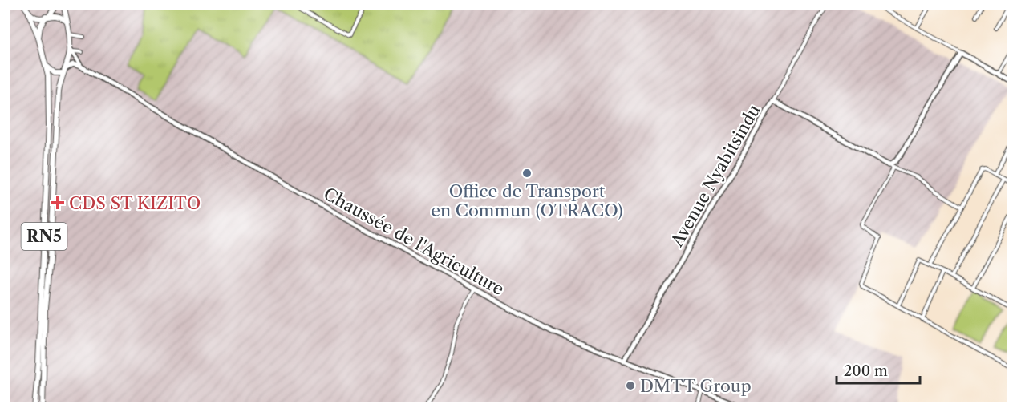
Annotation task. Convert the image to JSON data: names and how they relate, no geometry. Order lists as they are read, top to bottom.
{
  "streets": {
    "main road": ["RN5"],
    "street": ["Avenue Nyabitsindu", "Chaussée de l'Agriculture"]
  },
  "crossings": [
    ["Avenue Nyabitsindu", "Chaussée de l'Agriculture"],
    ["RN5", "Chaussée de l'Agriculture"]
  ],
  "places": {
    "other": ["Office de Transport en Commun (OTRACO)", "DMTT Group"],
    "health": ["CDS ST KIZITO"]
  },
  "scale_bar": "200 m"
}
